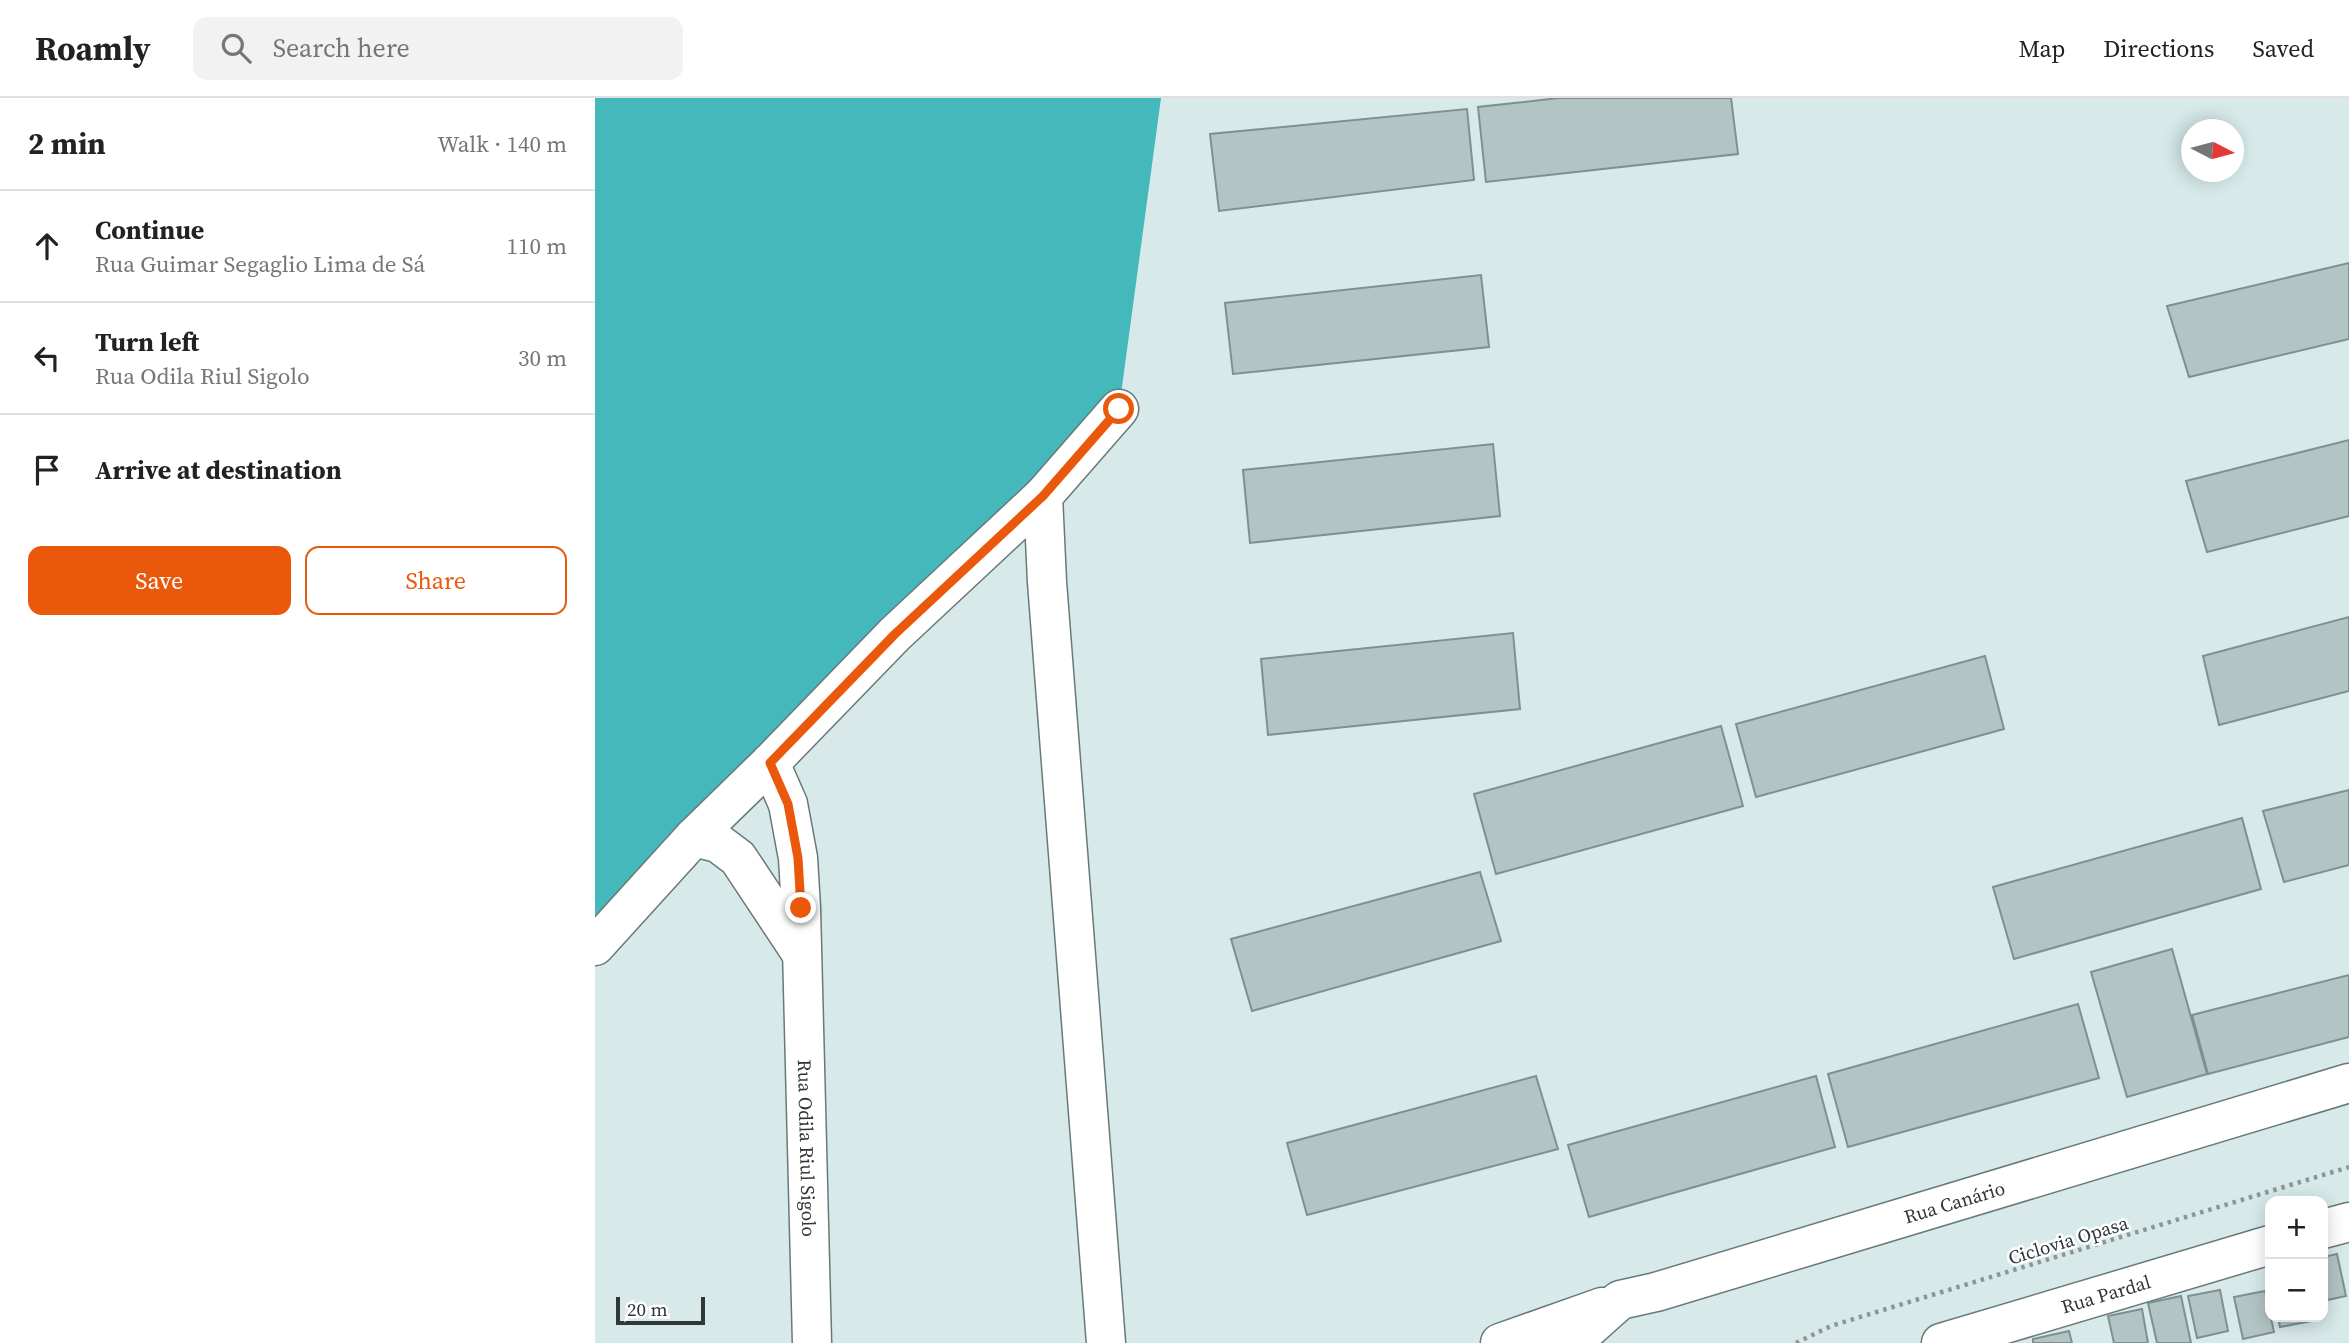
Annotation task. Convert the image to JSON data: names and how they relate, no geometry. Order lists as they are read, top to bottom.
{
  "streets": {
    "street": ["Rua Odila Riul Sigolo", "Rua Canário", "Rua Pardal"],
    "path": ["Ciclovia Opasa"]
  },
  "scale_bar": "20 m",
  "north": "right",
  "page": {
    "header": "Roamly",
    "search": "Search here",
    "nav": ["Map", "Directions", "Saved"],
    "heading": ["2 min", "Walk · 140 m"],
    "list": [
      ["Continue", "Rua Guimar Segaglio Lima de Sá", "110 m"],
      ["Turn left", "Rua Odila Riul Sigolo", "30 m"],
      "Arrive at destination"
    ],
    "buttons": ["Save", "Share"],
    "map_buttons": ["+", "−"],
    "scale": "20 m"
  }
}
